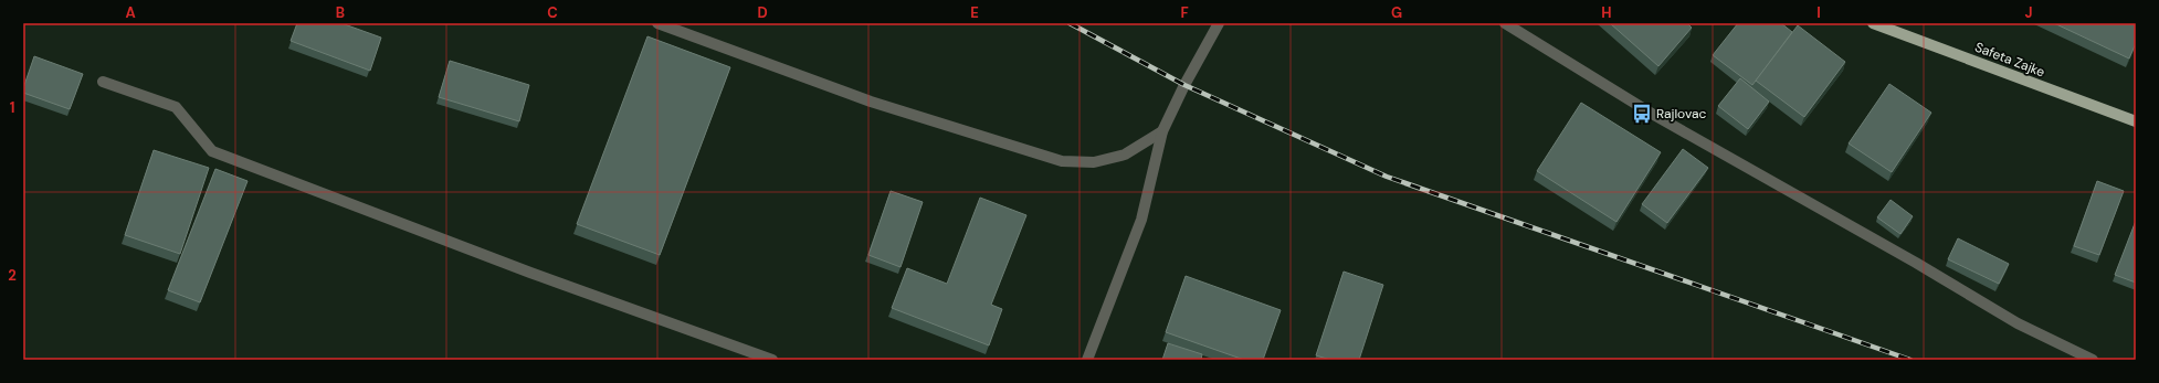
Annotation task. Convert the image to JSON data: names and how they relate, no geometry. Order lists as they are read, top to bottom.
{
  "streets": {
    "main road": ["Safeta Zajke"]
  },
  "places": {
    "bus stop": ["Rajlovac"]
  },
  "grid": {
    "columns": [
      "A",
      "B",
      "C",
      "D",
      "E",
      "F",
      "G",
      "H",
      "I",
      "J"
    ],
    "rows": ["1", "2"]
  }
}
